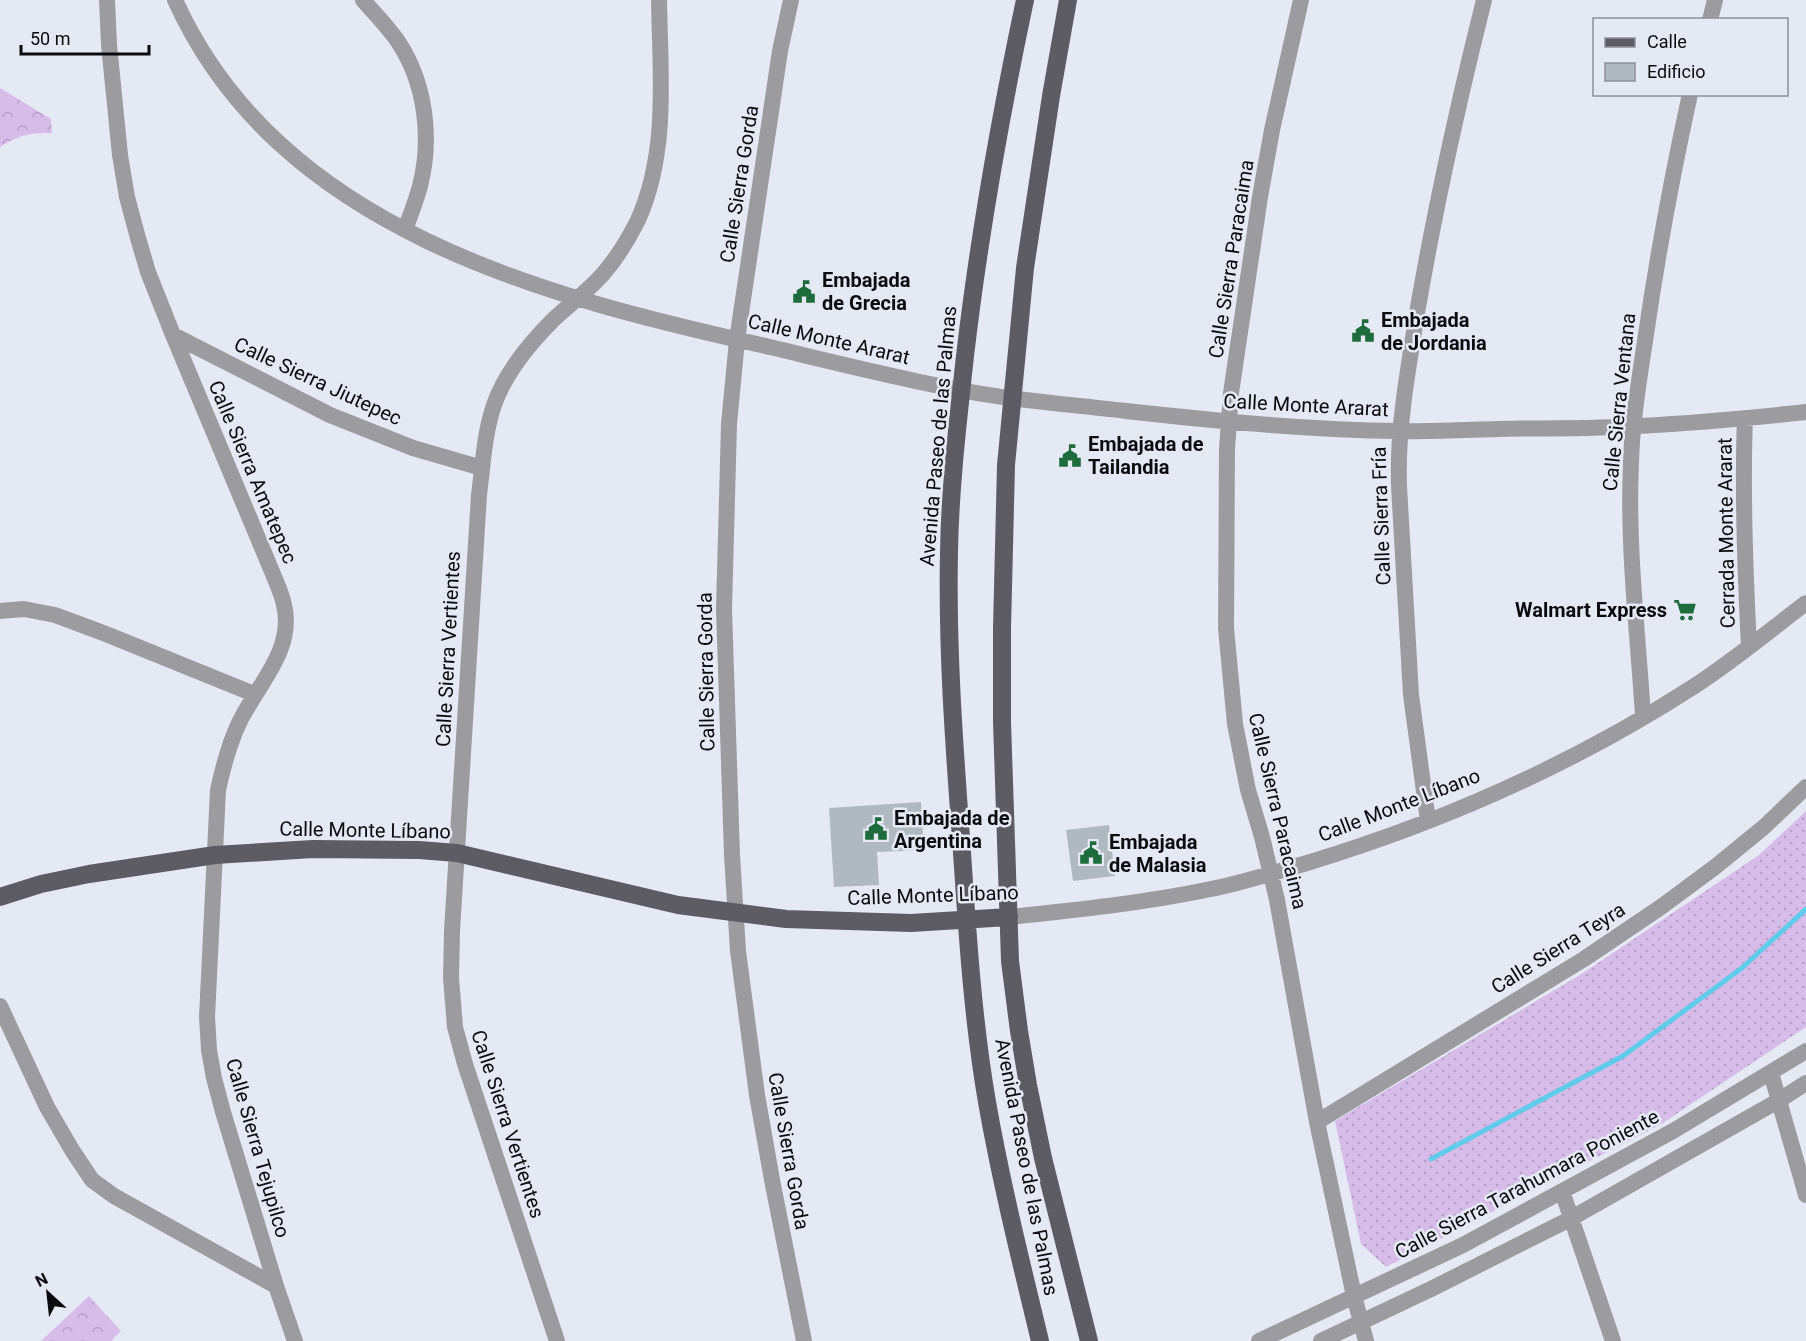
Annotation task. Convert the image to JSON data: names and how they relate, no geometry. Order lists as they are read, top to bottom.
{
  "streets": {
    "main road": ["Avenida Paseo de las Palmas", "Calle Monte Líbano"],
    "street": [
      "Calle Sierra Gorda",
      "Calle Sierra Paracaima",
      "Calle Monte Ararat",
      "Calle Sierra Jiutepec",
      "Calle Sierra Ventana",
      "Calle Sierra Amatepec",
      "Calle Sierra Fría",
      "Cerrada Monte Ararat",
      "Calle Sierra Vertientes",
      "Calle Sierra Teyra",
      "Calle Sierra Tejupilco",
      "Calle Sierra Tarahumara Poniente"
    ]
  },
  "crossings": [
    ["Calle Sierra Gorda", "Calle Monte Ararat"],
    ["Calle Sierra Gorda", "Calle Monte Líbano"],
    ["Calle Sierra Paracaima", "Calle Monte Ararat"],
    ["Calle Sierra Paracaima", "Calle Monte Líbano"],
    ["Calle Sierra Paracaima", "Calle Sierra Teyra"],
    ["Calle Sierra Paracaima", "Calle Sierra Tarahumara Poniente"],
    ["Calle Monte Ararat", "Calle Sierra Ventana"],
    ["Calle Monte Ararat", "Avenida Paseo de las Palmas"],
    ["Calle Monte Ararat", "Calle Sierra Fría"],
    ["Calle Monte Ararat", "Cerrada Monte Ararat"],
    ["Calle Monte Ararat", "Calle Sierra Vertientes"],
    ["Calle Sierra Jiutepec", "Calle Sierra Amatepec"],
    ["Calle Sierra Jiutepec", "Calle Sierra Vertientes"],
    ["Calle Sierra Ventana", "Calle Monte Líbano"],
    ["Avenida Paseo de las Palmas", "Calle Monte Líbano"],
    ["Calle Sierra Amatepec", "Calle Monte Líbano"],
    ["Calle Sierra Amatepec", "Calle Sierra Tejupilco"],
    ["Calle Sierra Fría", "Calle Monte Líbano"],
    ["Cerrada Monte Ararat", "Calle Monte Líbano"],
    ["Calle Sierra Vertientes", "Calle Monte Líbano"],
    ["Calle Monte Líbano", "Calle Sierra Tejupilco"]
  ],
  "places": {
    "public building": [
      "Embajada de Grecia",
      "Embajada de Jordania",
      "Embajada de Tailandia",
      "Embajada de Argentina",
      "Embajada de Malasia"
    ],
    "supermarket": ["Walmart Express"]
  },
  "legend": ["Calle", "Edificio"],
  "scale_bar": "50 m",
  "north": "top left"
}
